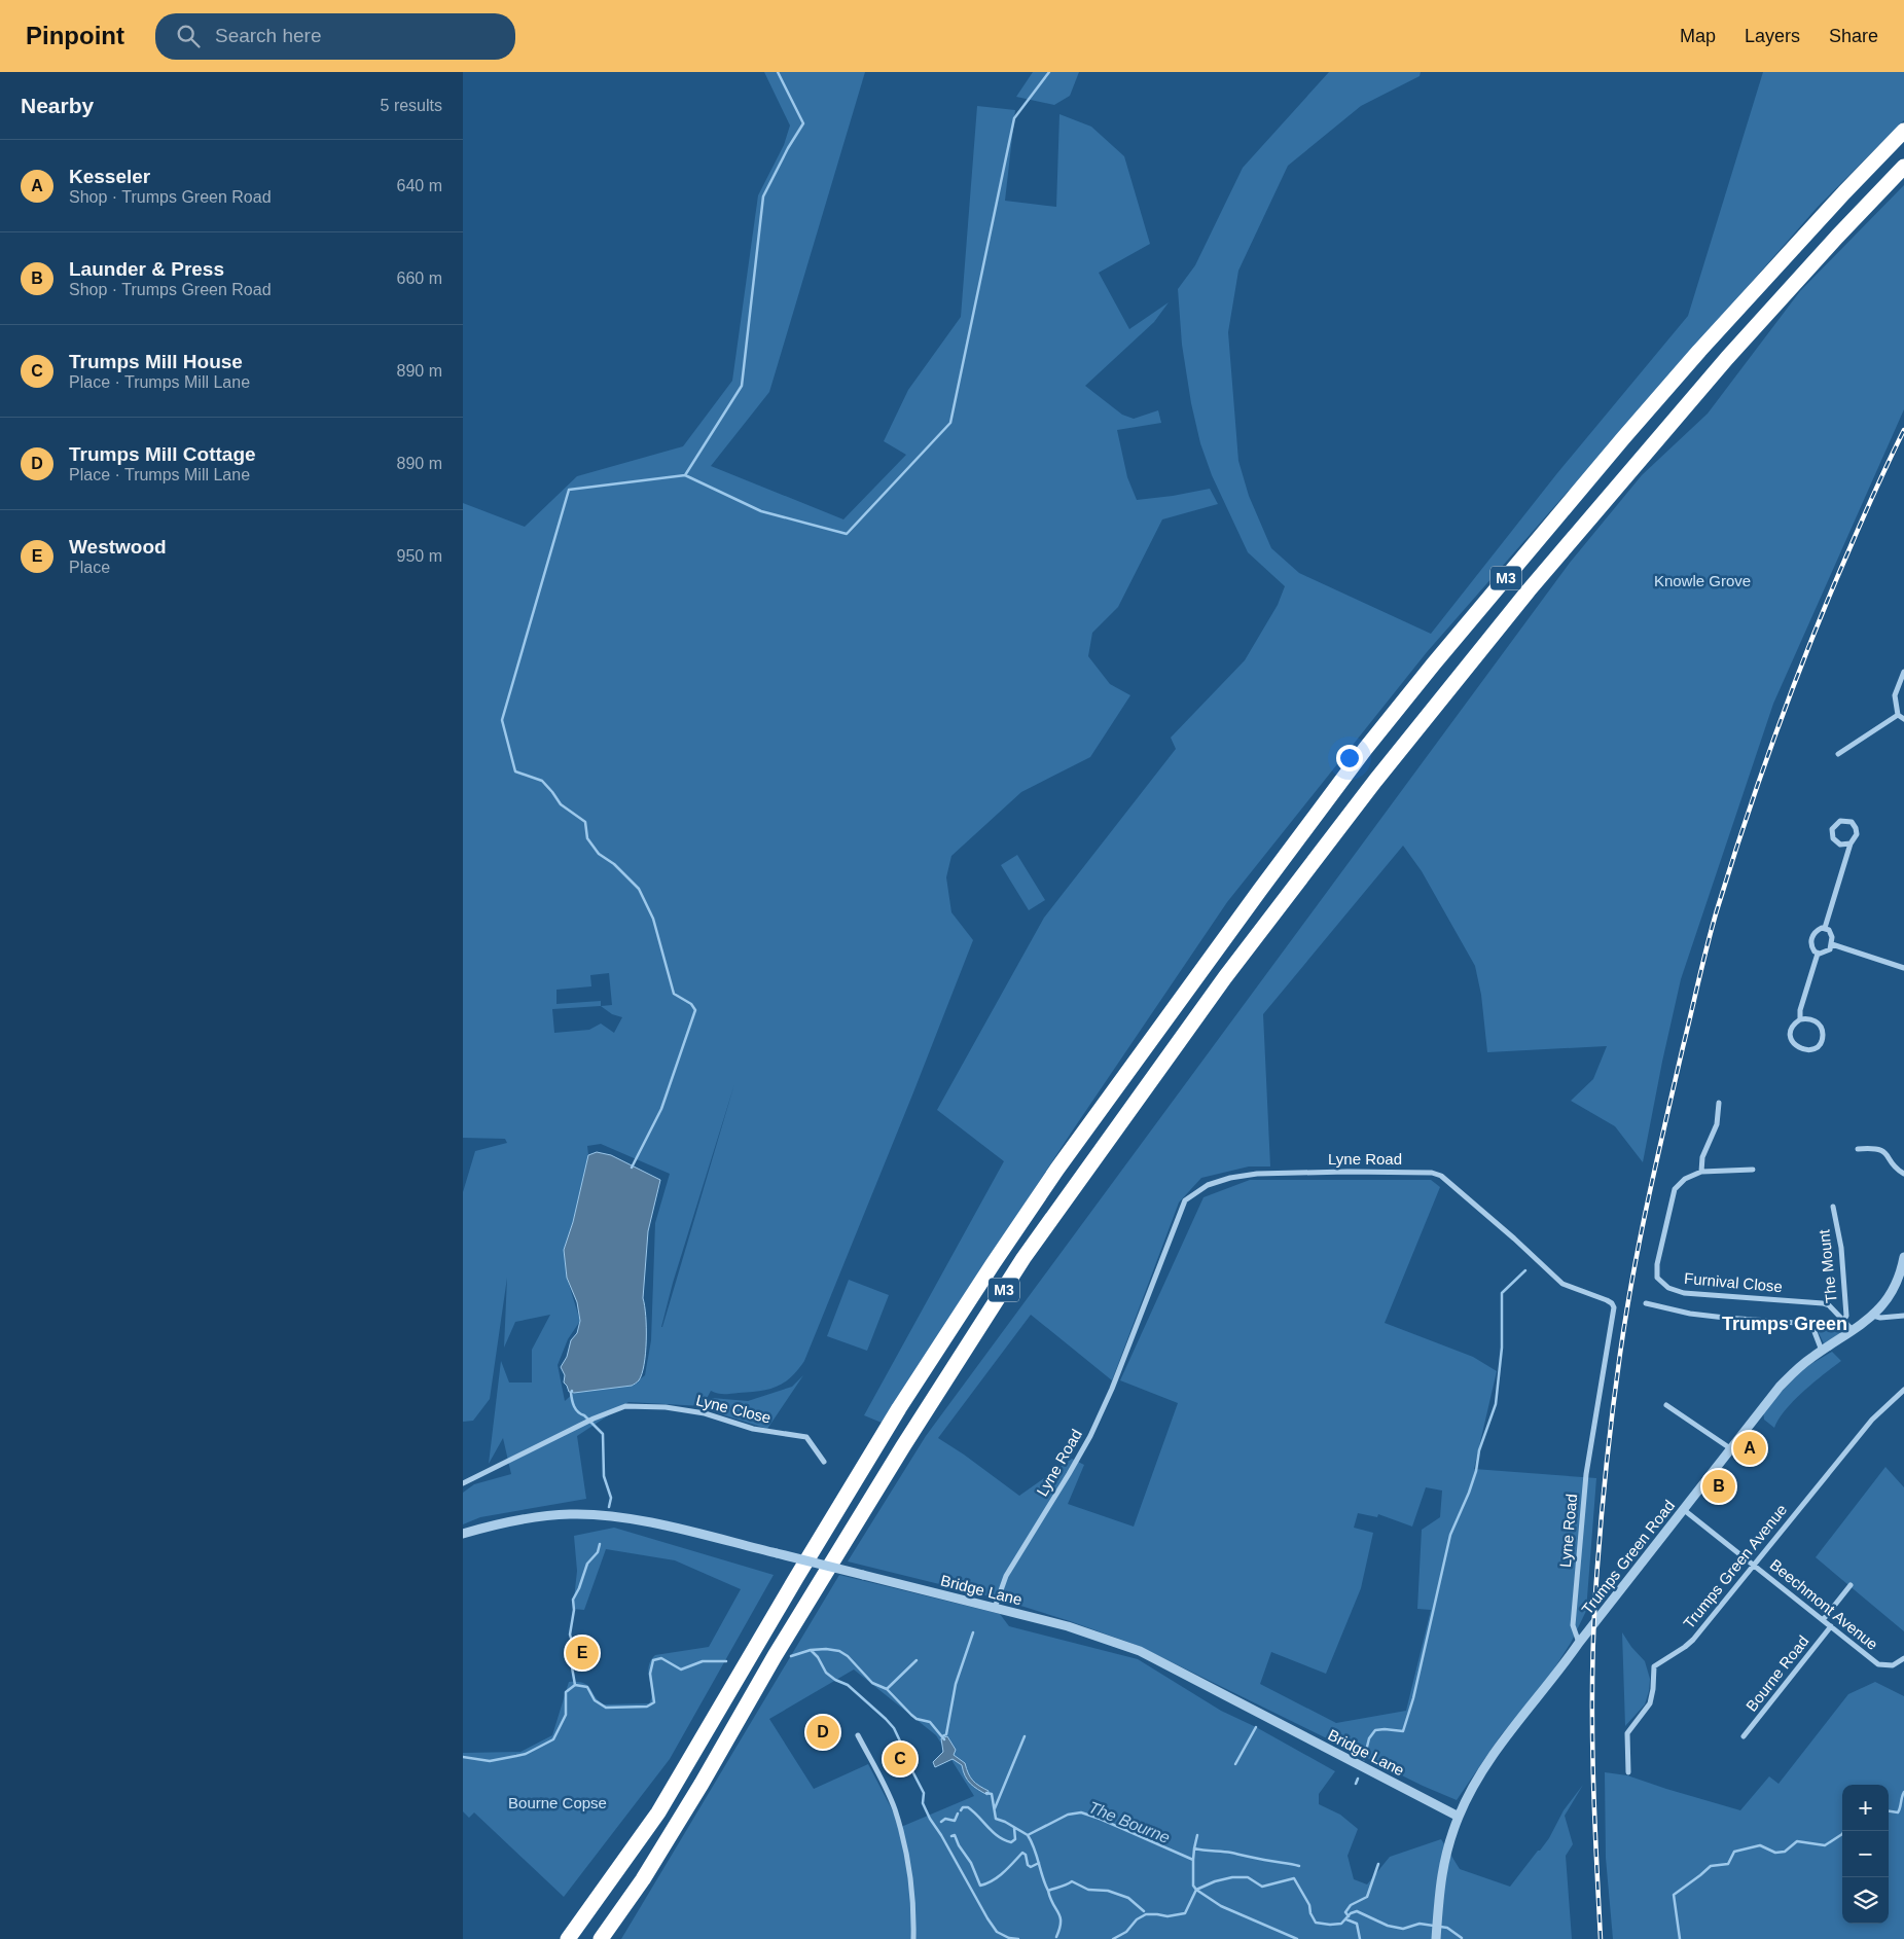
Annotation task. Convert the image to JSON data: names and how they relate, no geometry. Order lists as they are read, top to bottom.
{
  "streets": {
    "highway": ["M3"],
    "street": [
      "Lyne Road",
      "The Mount",
      "Furnival Close",
      "Lyne Close",
      "Trumps Green Road",
      "Trumps Green Avenue",
      "Bridge Lane",
      "Beechmont Avenue",
      "Bourne Road"
    ]
  },
  "crossings": [
    ["Lyne Road", "Trumps Green Road"],
    ["Lyne Road", "Bridge Lane"],
    ["The Mount", "Furnival Close"],
    ["Furnival Close", "Trumps Green Road"],
    ["Trumps Green Road", "Bridge Lane"],
    ["Trumps Green Road", "Beechmont Avenue"],
    ["Trumps Green Avenue", "Beechmont Avenue"],
    ["Beechmont Avenue", "Bourne Road"]
  ],
  "districts": ["Trumps Green"],
  "water": ["The Bourne"],
  "parks": ["Knowle Grove", "Bourne Copse"],
  "page": {
    "header": "Pinpoint",
    "search": "Search here",
    "nav": ["Map", "Layers", "Share"],
    "heading": ["Nearby", "5 results"],
    "list": [
      {
        "mark": "A",
        "name": "Kesseler",
        "note": "Shop · Trumps Green Road",
        "value": "640 m"
      },
      {
        "mark": "B",
        "name": "Launder & Press",
        "note": "Shop · Trumps Green Road",
        "value": "660 m"
      },
      {
        "mark": "C",
        "name": "Trumps Mill House",
        "note": "Place · Trumps Mill Lane",
        "value": "890 m"
      },
      {
        "mark": "D",
        "name": "Trumps Mill Cottage",
        "note": "Place · Trumps Mill Lane",
        "value": "890 m"
      },
      {
        "mark": "E",
        "name": "Westwood",
        "note": "Place",
        "value": "950 m"
      }
    ],
    "pins": [
      "A",
      "B",
      "E",
      "D",
      "C"
    ],
    "map_buttons": ["+", "−"]
  }
}
